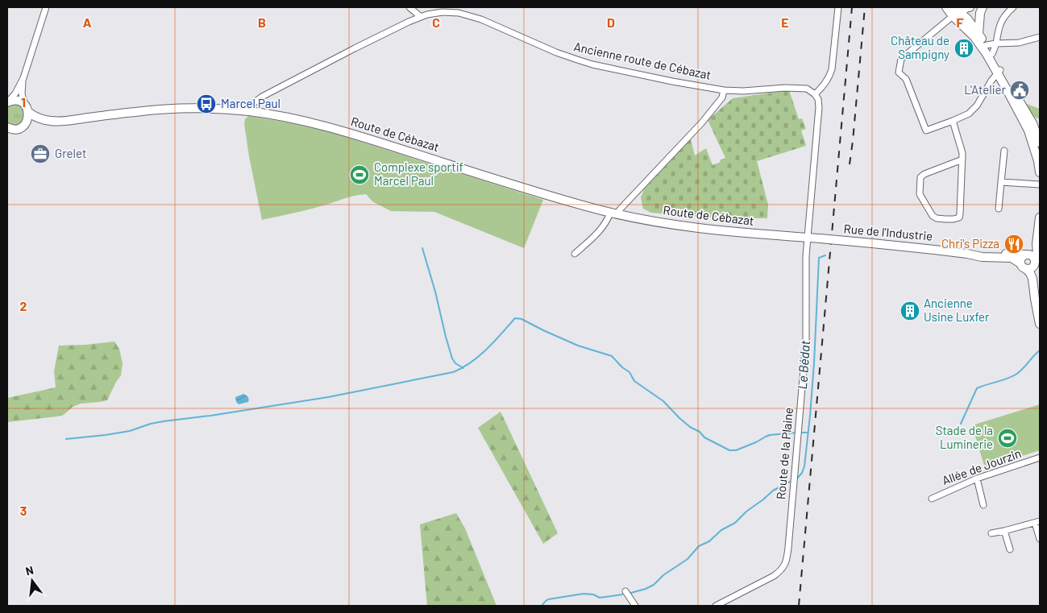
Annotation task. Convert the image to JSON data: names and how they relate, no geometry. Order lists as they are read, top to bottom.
{
  "streets": {
    "main road": ["Route de Cébazat", "Rue de l'Industrie"],
    "street": ["Ancienne route de Cébazat", "Route de la Plaine", "Allée de Jourzin"]
  },
  "crossings": [
    ["Ancienne route de Cébazat", "Route de Cébazat"],
    ["Route de Cébazat", "Rue de l'Industrie"],
    ["Route de Cébazat", "Route de la Plaine"],
    ["Rue de l'Industrie", "Route de la Plaine"]
  ],
  "water": ["Le Bédat"],
  "places": {
    "building": ["Château de Sampigny", "Ancienne Usine Luxfer"],
    "public building": ["L'Atelier"],
    "bus stop": ["Marcel Paul"],
    "office": ["Grelet"],
    "sports": ["Complexe sportif Marcel Paul", "Stade de la Luminerie"],
    "restaurant": ["Chri's Pizza"]
  },
  "north": "top",
  "grid": {
    "columns": [
      "A",
      "B",
      "C",
      "D",
      "E",
      "F"
    ],
    "rows": ["1", "2", "3"]
  }
}
